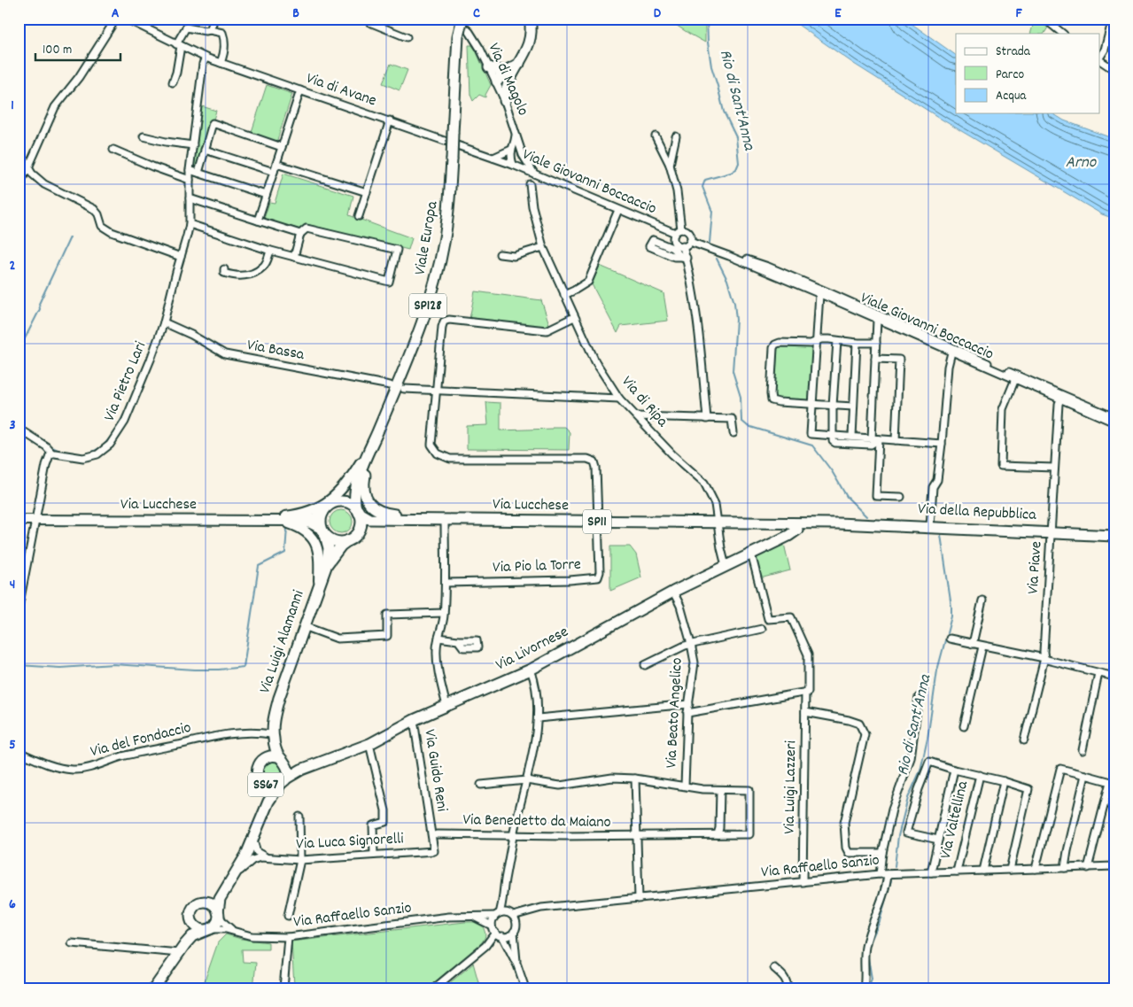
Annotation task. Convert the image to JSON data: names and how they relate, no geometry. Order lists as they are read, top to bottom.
{
  "streets": {
    "main road": [
      "Viale Europa",
      "SP128",
      "Via Lucchese",
      "Via della Repubblica",
      "SP11",
      "Via Luigi Alamanni",
      "Via Livornese",
      "SS67"
    ],
    "street": [
      "Via di Magolo",
      "Via di Avane",
      "Viale Giovanni Boccaccio",
      "Via Bassa",
      "Via Pietro Lari",
      "Via di Ripa",
      "Via Pio la Torre",
      "Via Piave",
      "Via Beato Angelico",
      "Via del Fondaccio",
      "Via Guido Reni",
      "Via Luigi Lazzeri",
      "Via Valtellina",
      "Via Benedetto da Maiano",
      "Via Luca Signorelli",
      "Via Raffaello Sanzio"
    ]
  },
  "crossings": [
    ["Via di Magolo", "Viale Giovanni Boccaccio"],
    ["Via di Avane", "Viale Giovanni Boccaccio"],
    ["Via di Avane", "Via Pietro Lari"],
    ["Viale Giovanni Boccaccio", "Via Piave"],
    ["Viale Europa", "SP128"],
    ["Viale Europa", "Via Lucchese"],
    ["Viale Europa", "Via Luigi Alamanni"],
    ["SP128", "Via Lucchese"],
    ["Via Bassa", "Via Pietro Lari"],
    ["Via di Ripa", "Via Lucchese"],
    ["Via di Ripa", "Via Livornese"],
    ["Via Lucchese", "Via della Repubblica"],
    ["Via Lucchese", "Via Pio la Torre"],
    ["Via Lucchese", "Via Luigi Alamanni"],
    ["Via Lucchese", "Via Livornese"],
    ["Via della Repubblica", "Via Piave"],
    ["Via della Repubblica", "Via Livornese"],
    ["Via Luigi Alamanni", "Via Livornese"],
    ["Via Luigi Alamanni", "Via del Fondaccio"],
    ["Via Luigi Alamanni", "SS67"],
    ["Via Livornese", "Via Beato Angelico"],
    ["Via Livornese", "Via Guido Reni"],
    ["Via Livornese", "SS67"],
    ["Via Livornese", "Via Luigi Lazzeri"],
    ["Via Guido Reni", "Via Luca Signorelli"],
    ["SS67", "Via Raffaello Sanzio"],
    ["Via Luigi Lazzeri", "Via Raffaello Sanzio"],
    ["Via Valtellina", "Via Raffaello Sanzio"]
  ],
  "water": ["Rio di Sant'Anna", "Arno"],
  "legend": ["Strada", "Parco", "Acqua"],
  "scale_bar": "100 m",
  "grid": {
    "columns": [
      "A",
      "B",
      "C",
      "D",
      "E",
      "F"
    ],
    "rows": [
      "1",
      "2",
      "3",
      "4",
      "5",
      "6"
    ]
  }
}
